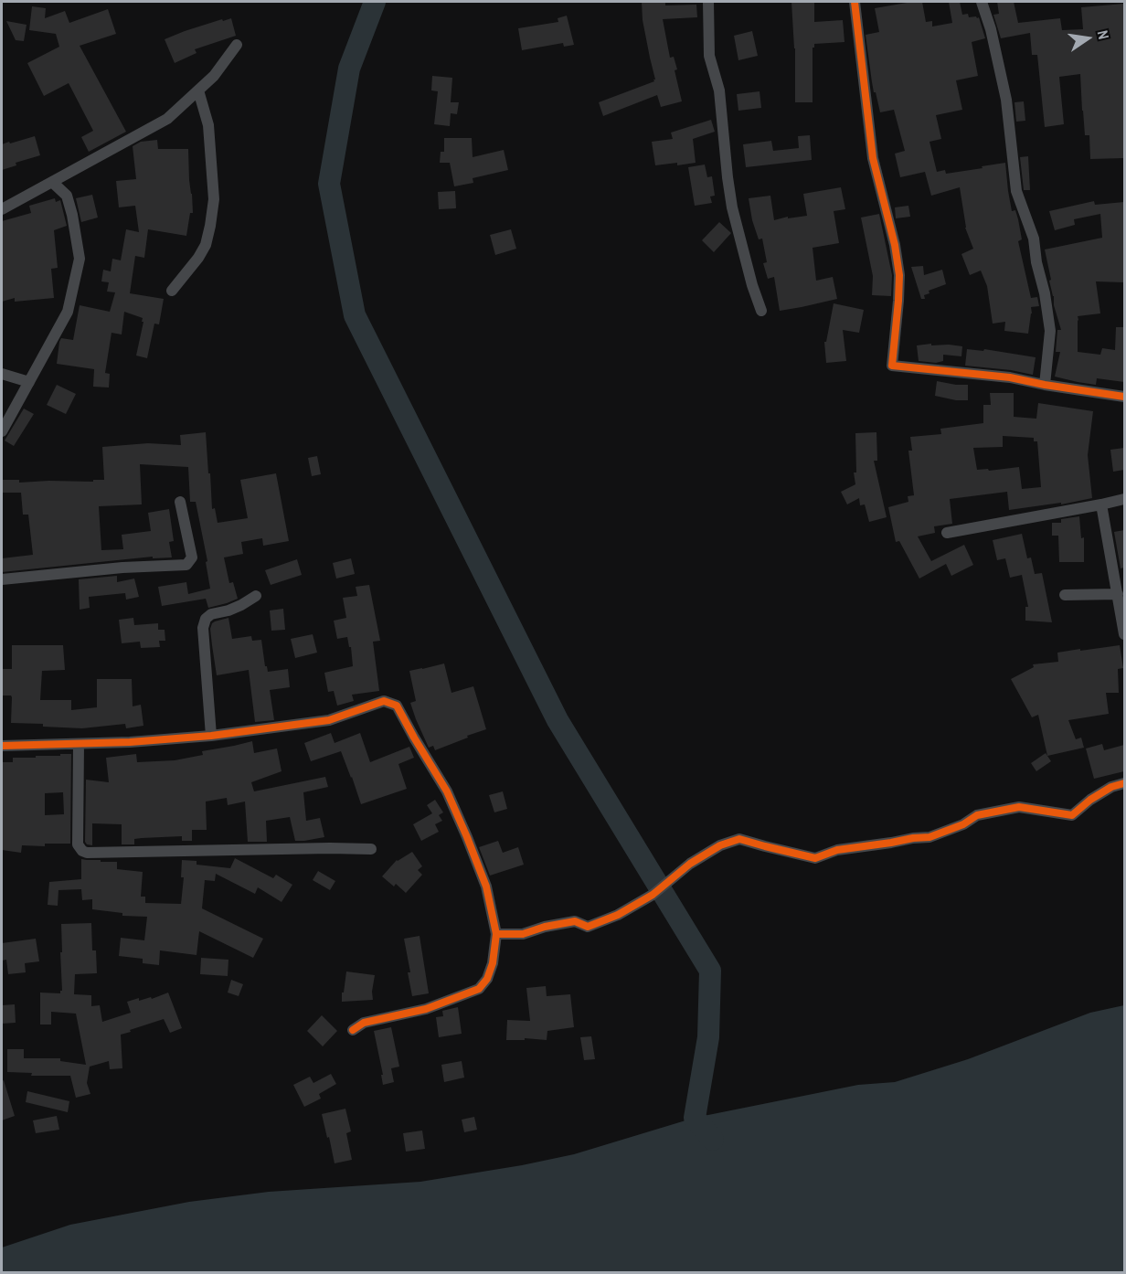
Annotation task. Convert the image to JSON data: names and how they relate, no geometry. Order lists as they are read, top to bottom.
{
  "north": "right"
}
